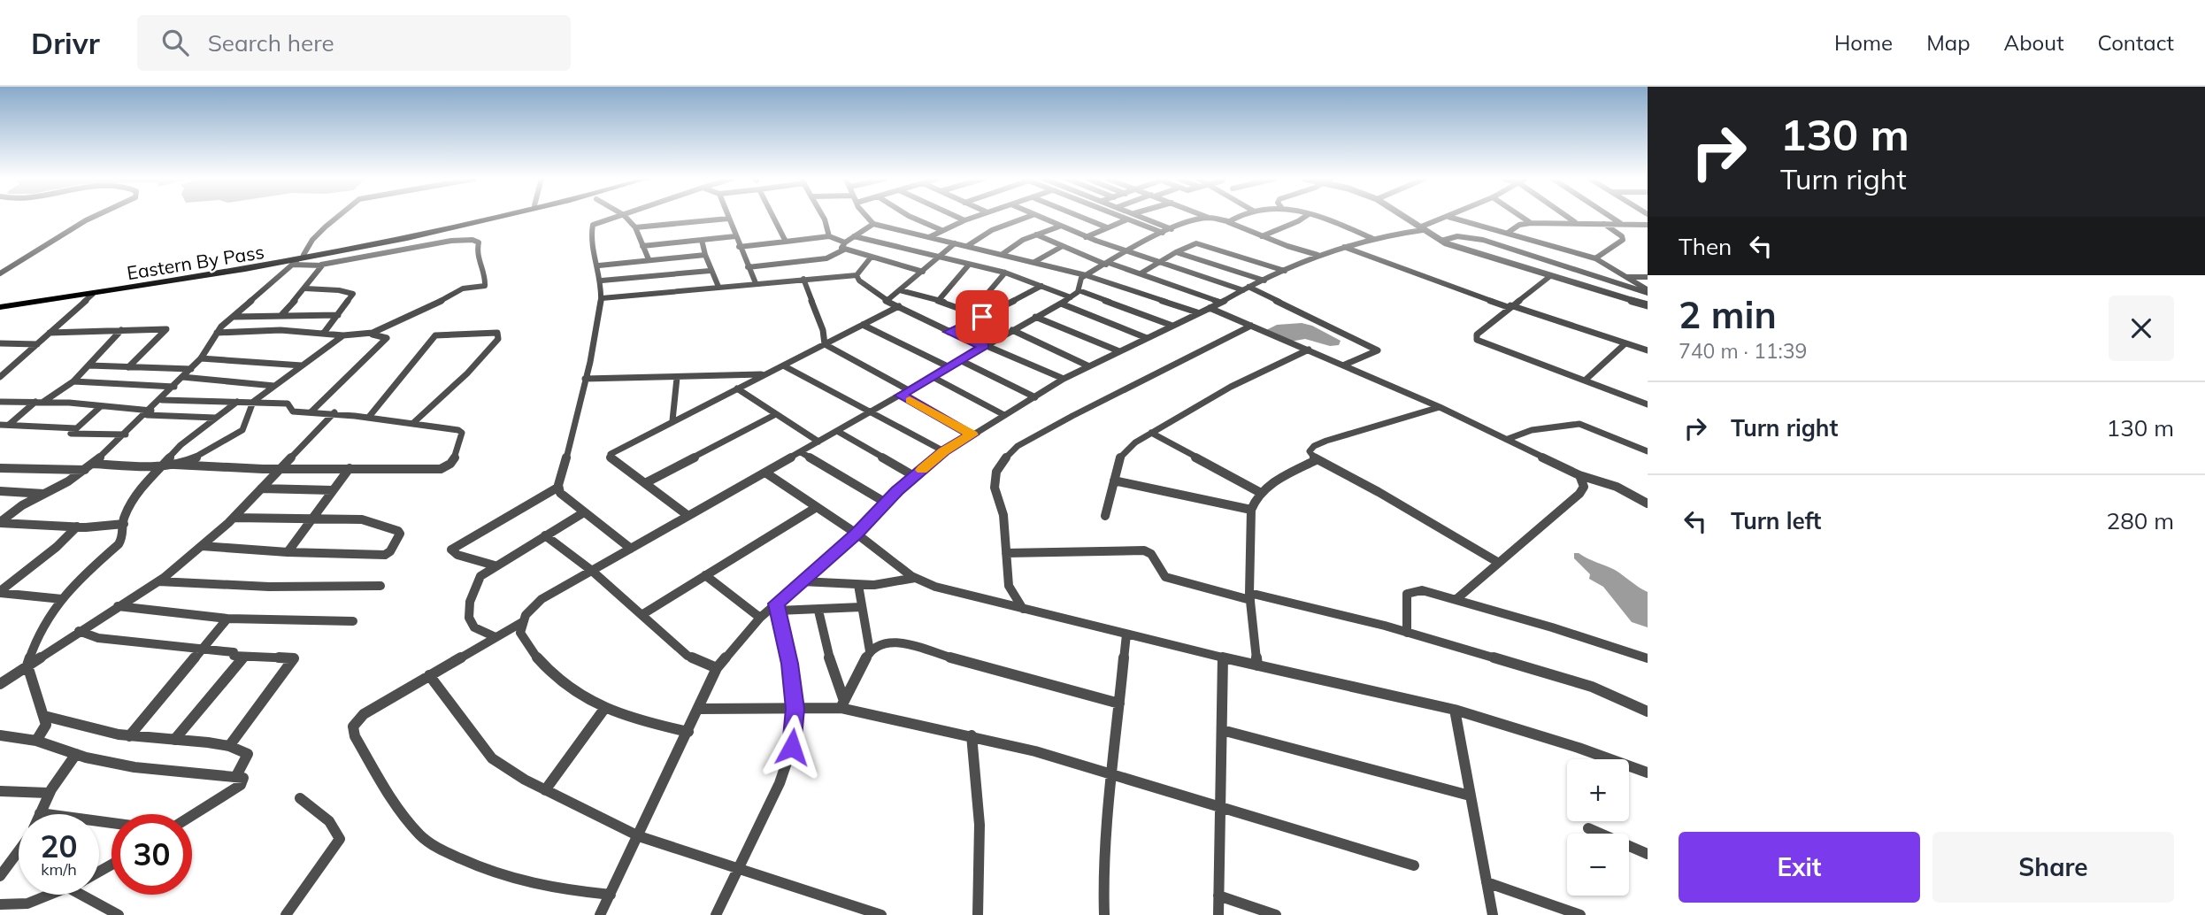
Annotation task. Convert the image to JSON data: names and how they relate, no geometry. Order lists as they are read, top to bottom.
{
  "streets": {
    "main road": ["Eastern By Pass"]
  },
  "page": {
    "header": "Drivr",
    "search": "Search here",
    "nav": [
      "Home",
      "Map",
      "About",
      "Contact"
    ],
    "turn": ["130 m", "Turn right"],
    "then": "Then",
    "heading": ["2 min", "740 m · 11:39"],
    "list": [
      {
        "name": "Turn right",
        "value": "130 m"
      },
      {
        "name": "Turn left",
        "value": "280 m"
      }
    ],
    "map_buttons": ["+", "−"],
    "speed": "20 km/h",
    "limit": "30",
    "buttons": ["Exit", "Share"]
  }
}
